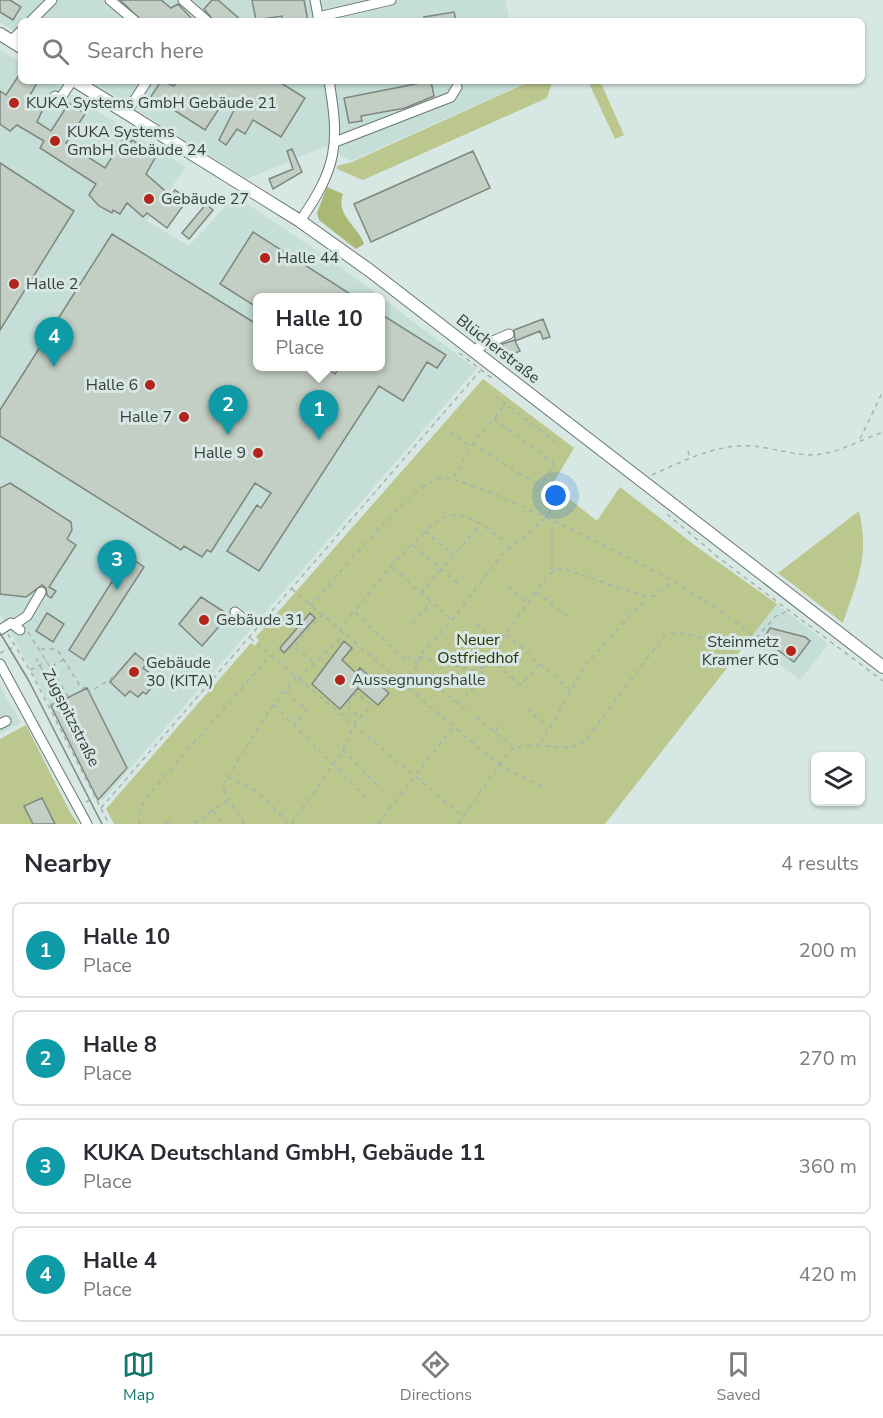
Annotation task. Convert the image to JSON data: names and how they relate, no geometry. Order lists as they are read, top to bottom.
{
  "streets": {
    "main road": ["Blücherstraße"],
    "path": ["Zugspitzstraße"]
  },
  "parks": ["Neuer Ostfriedhof"],
  "places": [
    "KUKA Systems GmbH Gebäude 21",
    "KUKA Systems GmbH Gebäude 24",
    "Gebäude 27",
    "Halle 44",
    "Halle 2",
    "Halle 6",
    "Halle 7",
    "Halle 9",
    "Gebäude 31",
    "Steinmetz Kramer KG",
    "Gebäude 30 (KITA)",
    "Aussegnungshalle"
  ],
  "page": {
    "search": "Search here",
    "popup": ["Halle 10", "Place"],
    "pins": [
      "4",
      "2",
      "1",
      "3"
    ],
    "heading": ["Nearby", "4 results"],
    "list": [
      {
        "mark": "1",
        "name": "Halle 10",
        "note": "Place",
        "value": "200 m"
      },
      {
        "mark": "2",
        "name": "Halle 8",
        "note": "Place",
        "value": "270 m"
      },
      {
        "mark": "3",
        "name": "KUKA Deutschland GmbH, Gebäude 11",
        "note": "Place",
        "value": "360 m"
      },
      {
        "mark": "4",
        "name": "Halle 4",
        "note": "Place",
        "value": "420 m"
      }
    ],
    "nav": ["Map", "Directions", "Saved"]
  }
}
